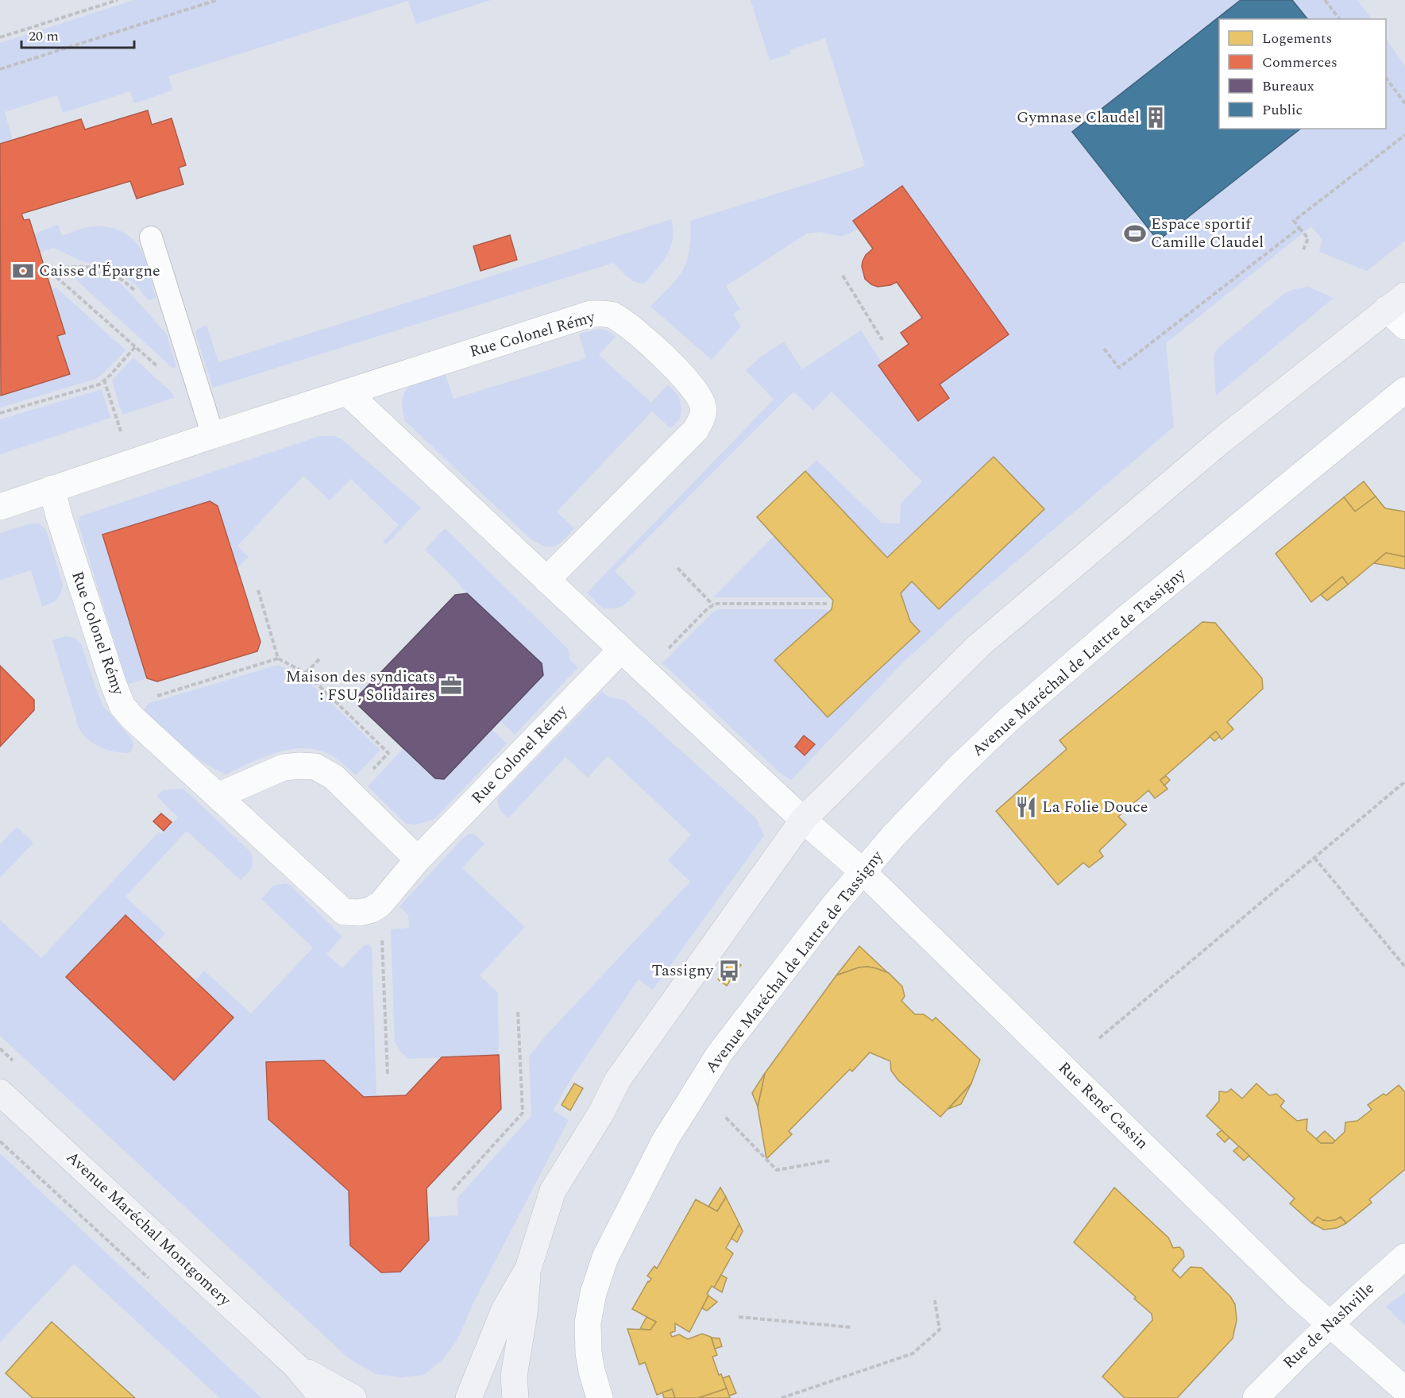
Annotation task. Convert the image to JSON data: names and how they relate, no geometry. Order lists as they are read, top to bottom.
{
  "streets": {
    "street": [
      "Rue Colonel Rémy",
      "Avenue Maréchal de Lattre de Tassigny",
      "Rue René Cassin",
      "Avenue Maréchal Montgomery",
      "Rue de Nashville"
    ]
  },
  "crossings": [
    ["Avenue Maréchal de Lattre de Tassigny", "Rue René Cassin"],
    ["Rue René Cassin", "Rue de Nashville"]
  ],
  "places": {
    "building": ["Gymnase Claudel"],
    "sports": ["Espace sportif Camille Claudel"],
    "bank": ["Caisse d'Épargne"],
    "office": ["Maison des syndicats : FSU, Solidaires"],
    "restaurant": ["La Folie Douce"],
    "bus stop": ["Tassigny"]
  },
  "legend": [
    "Logements",
    "Commerces",
    "Bureaux",
    "Public"
  ],
  "scale_bar": "20 m"
}
